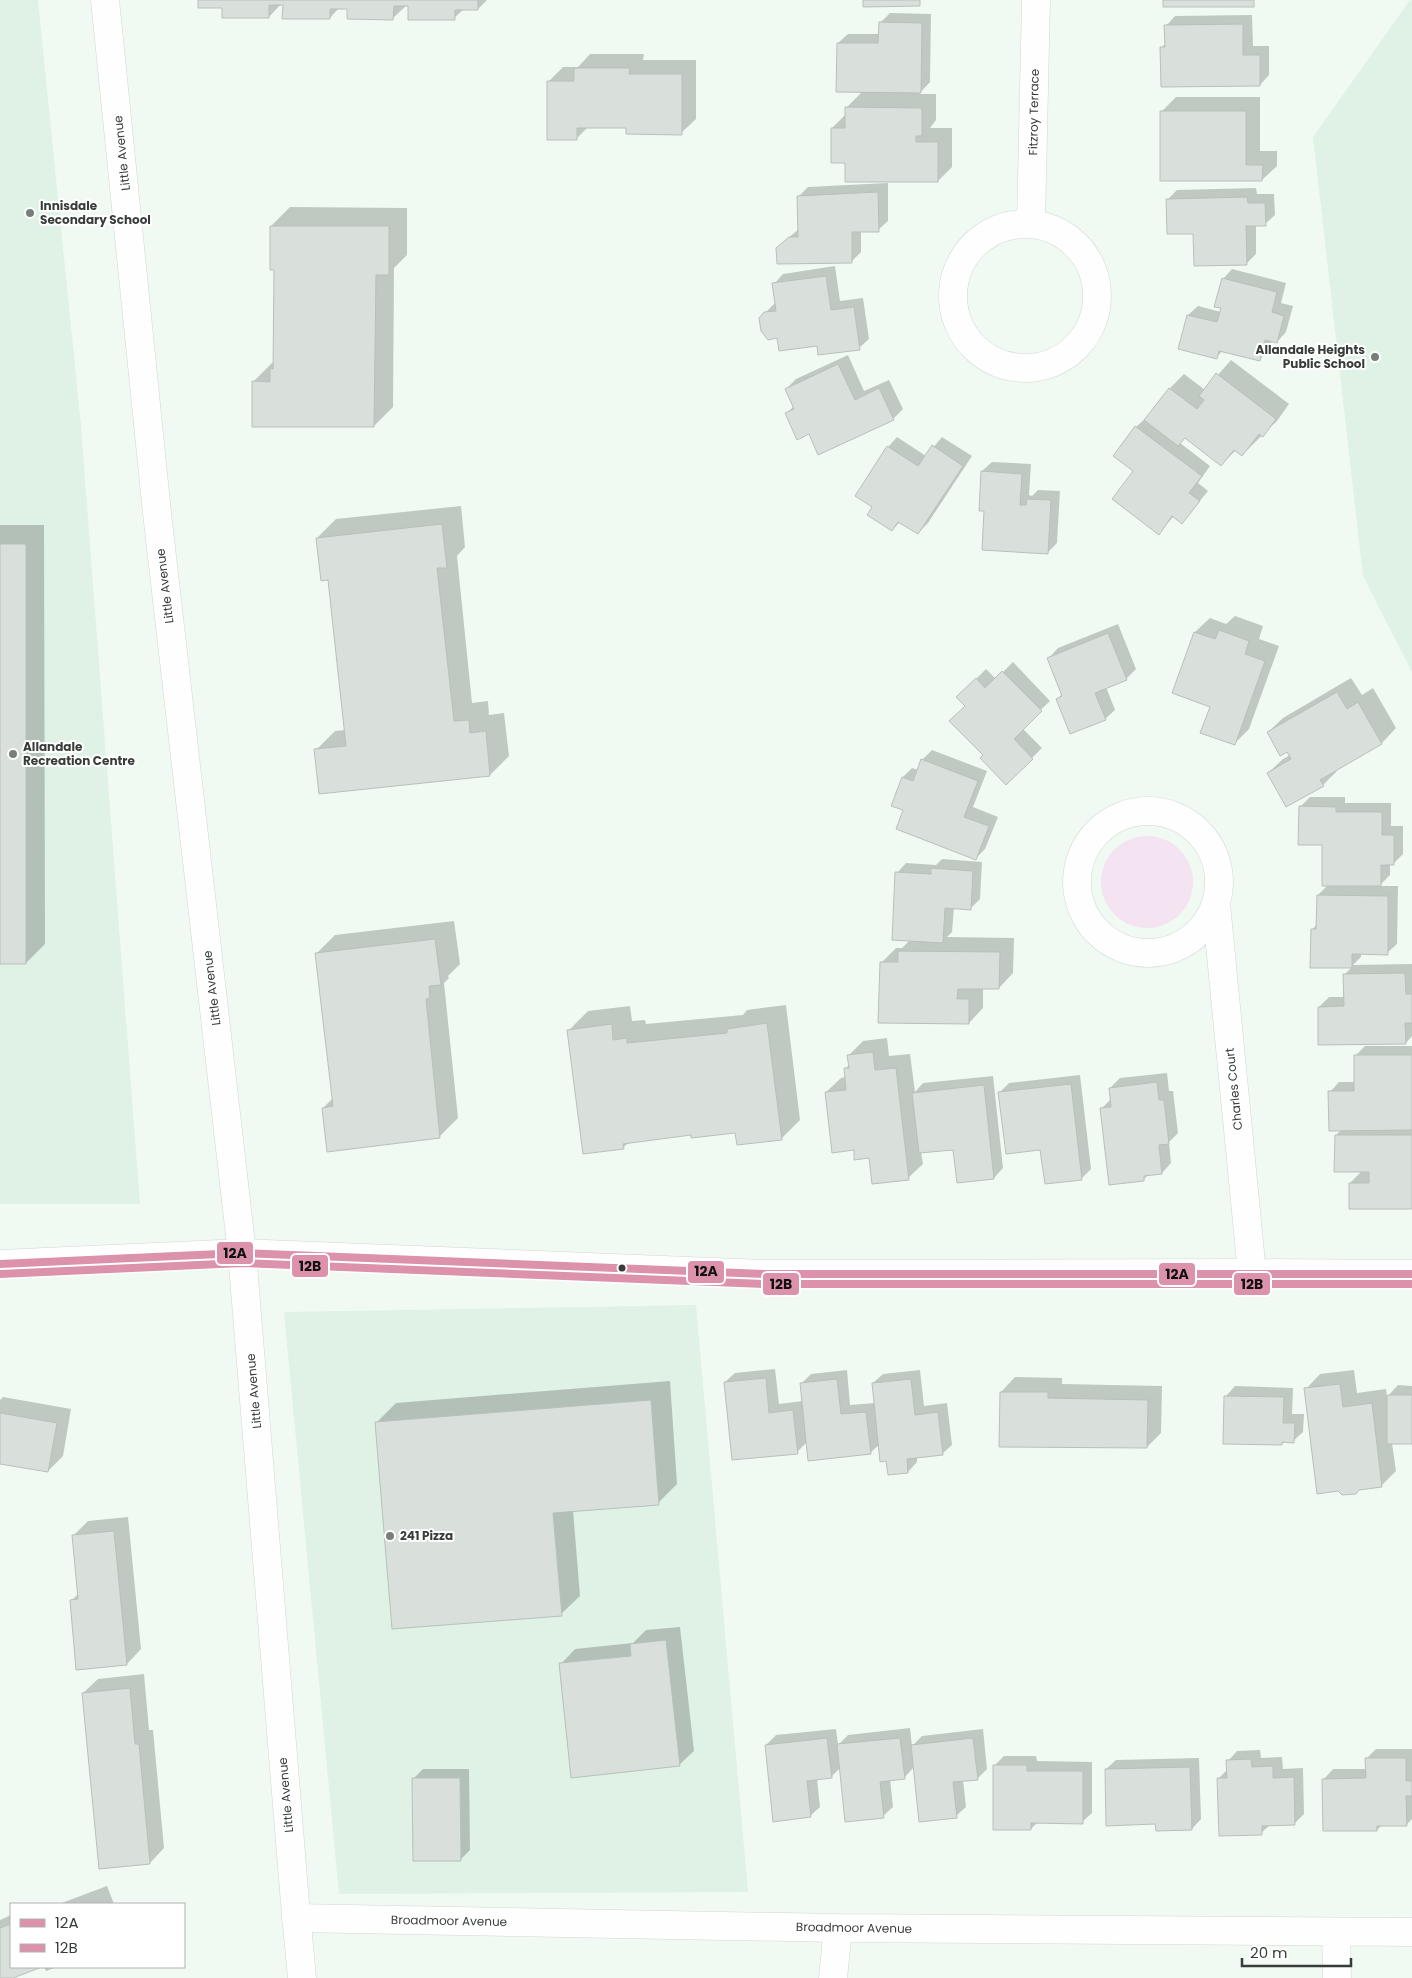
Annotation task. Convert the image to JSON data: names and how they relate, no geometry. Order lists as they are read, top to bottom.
{
  "streets": {
    "street": [
      "Fitzroy Terrace",
      "Little Avenue",
      "Charles Court",
      "Broadmoor Avenue"
    ]
  },
  "crossings": [
    ["Little Avenue", "Broadmoor Avenue"]
  ],
  "places": [
    "Innisdale Secondary School",
    "Allandale Heights Public School",
    "Allandale Recreation Centre",
    "241 Pizza"
  ],
  "lines": ["transit line 12A", "transit line 12B"],
  "legend": ["12A", "12B"],
  "scale_bar": "20 m"
}
